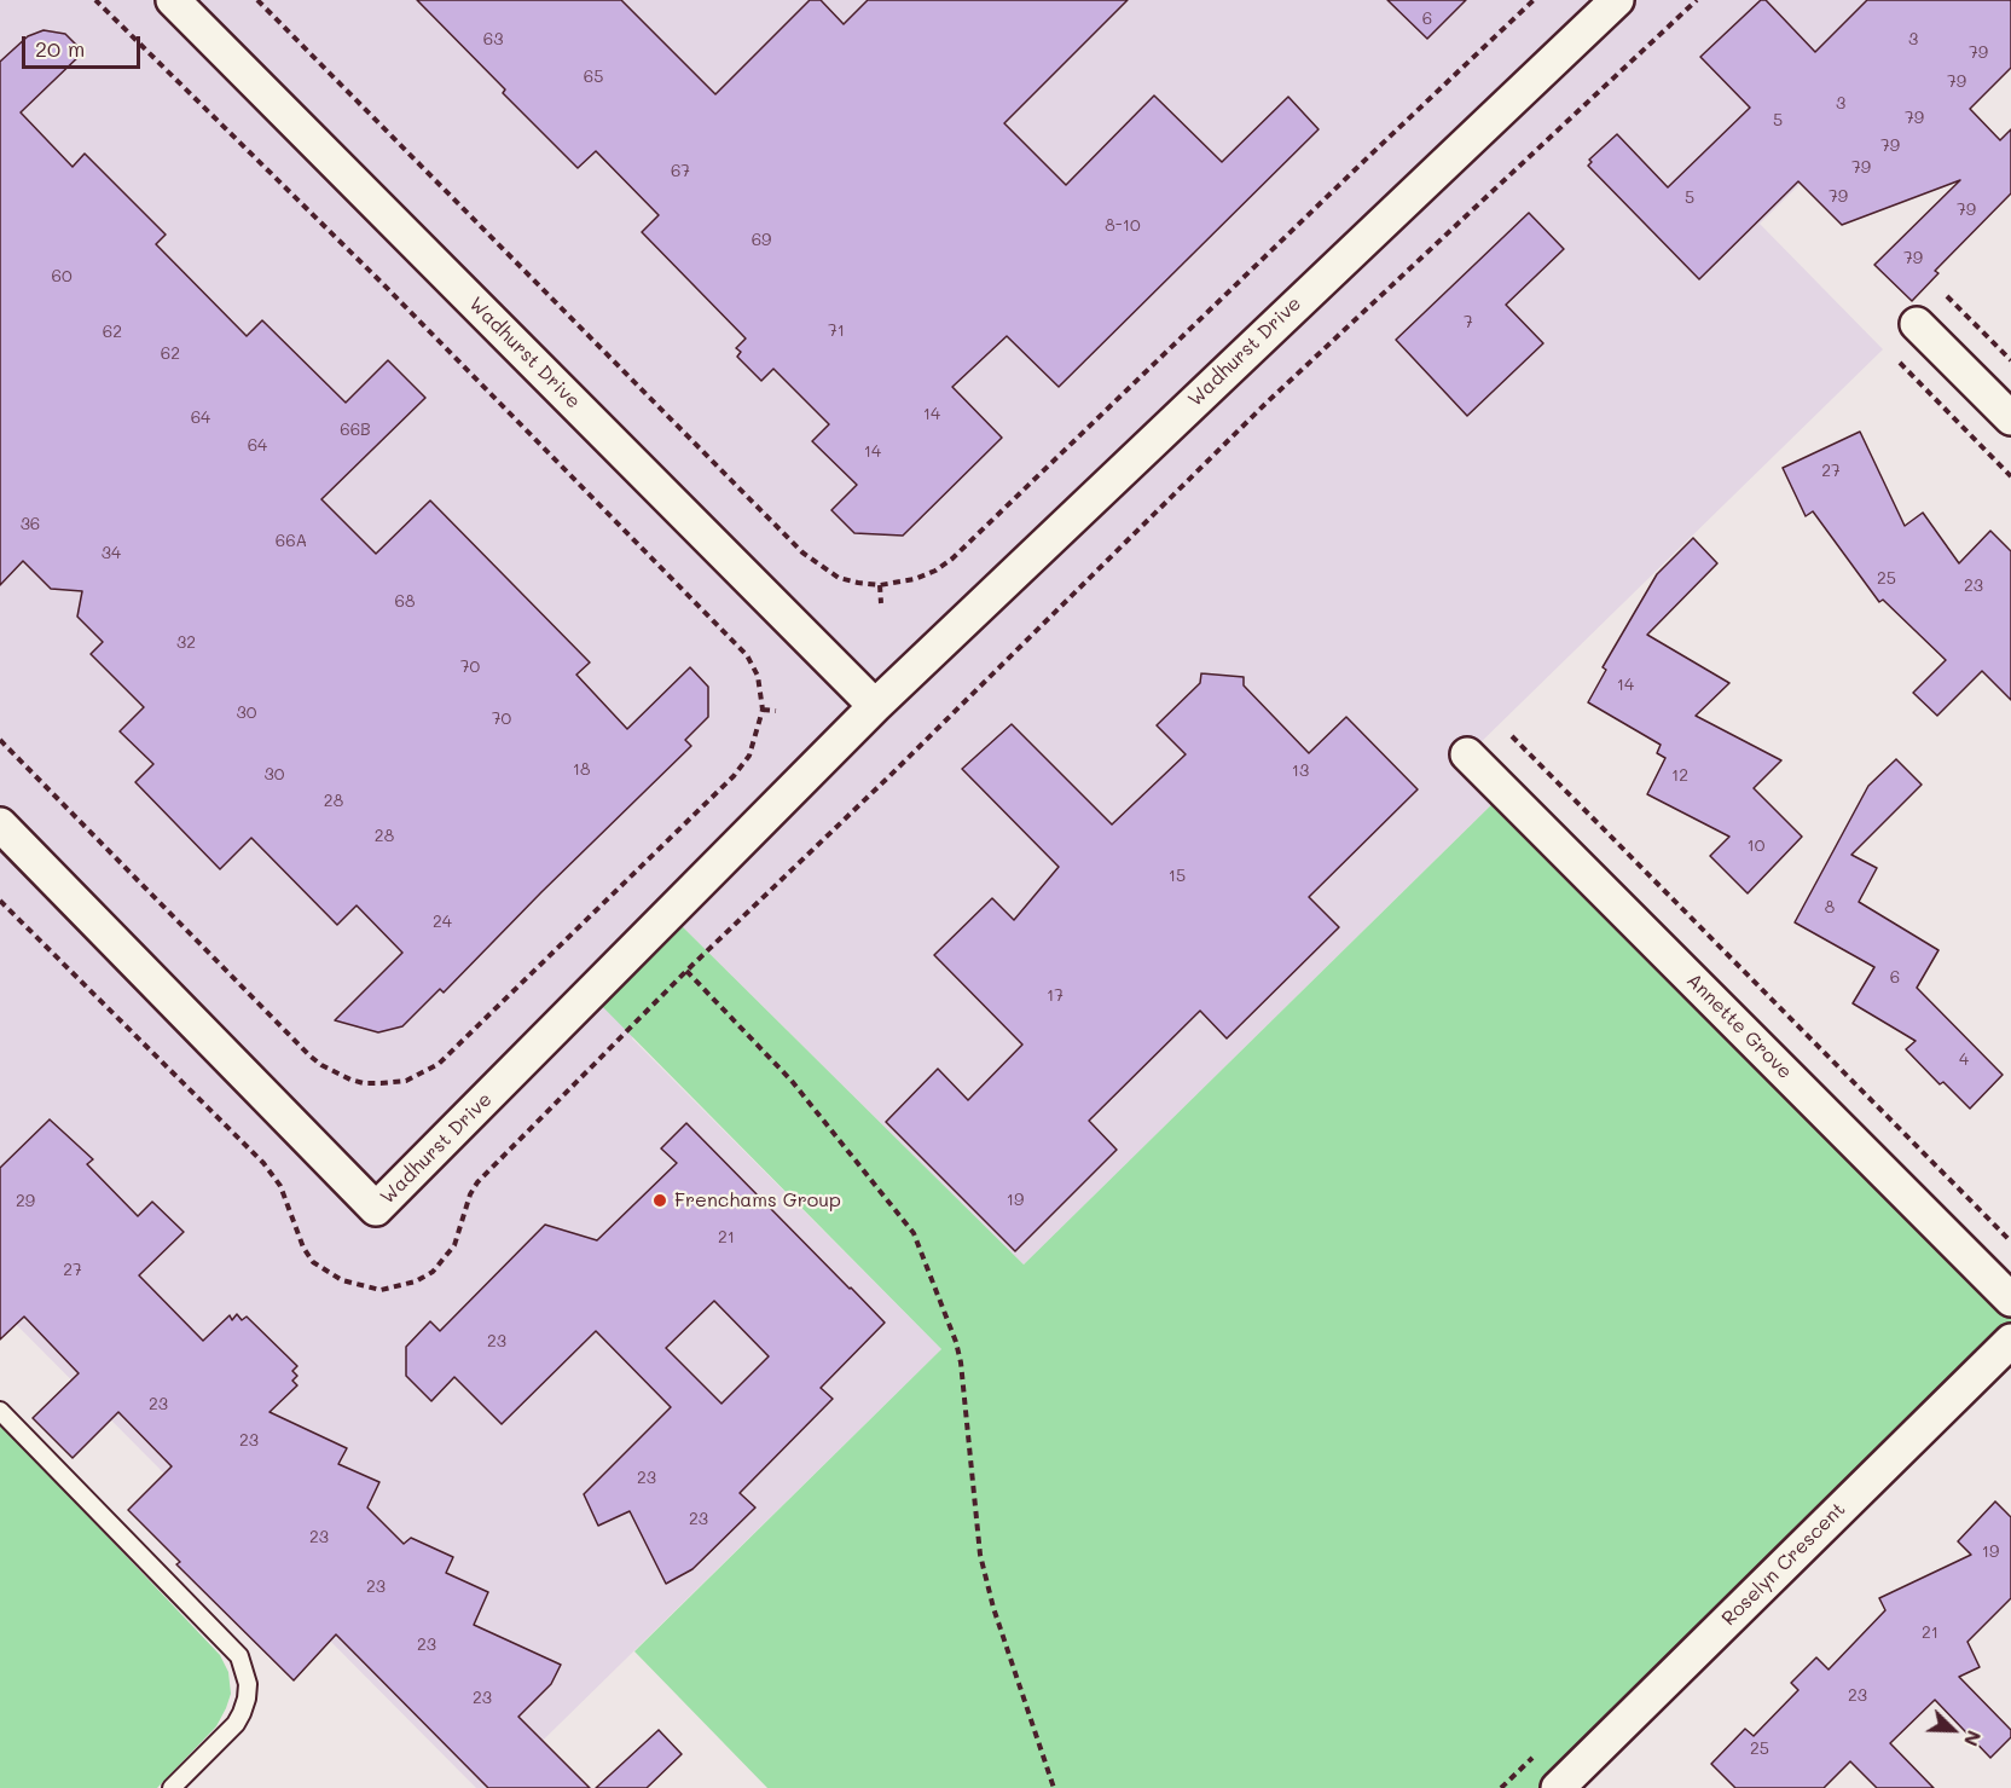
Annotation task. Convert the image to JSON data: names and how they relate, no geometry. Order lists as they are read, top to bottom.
{
  "streets": {
    "street": ["Wadhurst Drive", "Annette Grove", "Roselyn Crescent"]
  },
  "places": ["Frenchams Group"],
  "house_numbers": [
    "6",
    "63",
    "3",
    "79",
    "65",
    "79",
    "3",
    "79",
    "5",
    "79",
    "79",
    "67",
    "79",
    "5",
    "79",
    "8-10",
    "69",
    "79",
    "60",
    "7",
    "71",
    "62",
    "62",
    "14",
    "64",
    "66B",
    "64",
    "14",
    "27",
    "36",
    "66A",
    "34",
    "25",
    "23",
    "68",
    "32",
    "70",
    "14",
    "30",
    "70",
    "18",
    "13",
    "30",
    "12",
    "28",
    "28",
    "10",
    "15",
    "8",
    "24",
    "6",
    "17",
    "4",
    "19",
    "29",
    "21",
    "27",
    "23",
    "23",
    "23",
    "23",
    "23",
    "23",
    "19",
    "23",
    "21",
    "23",
    "23",
    "23",
    "25"
  ],
  "scale_bar": "20 m",
  "north": "bottom right"
}
